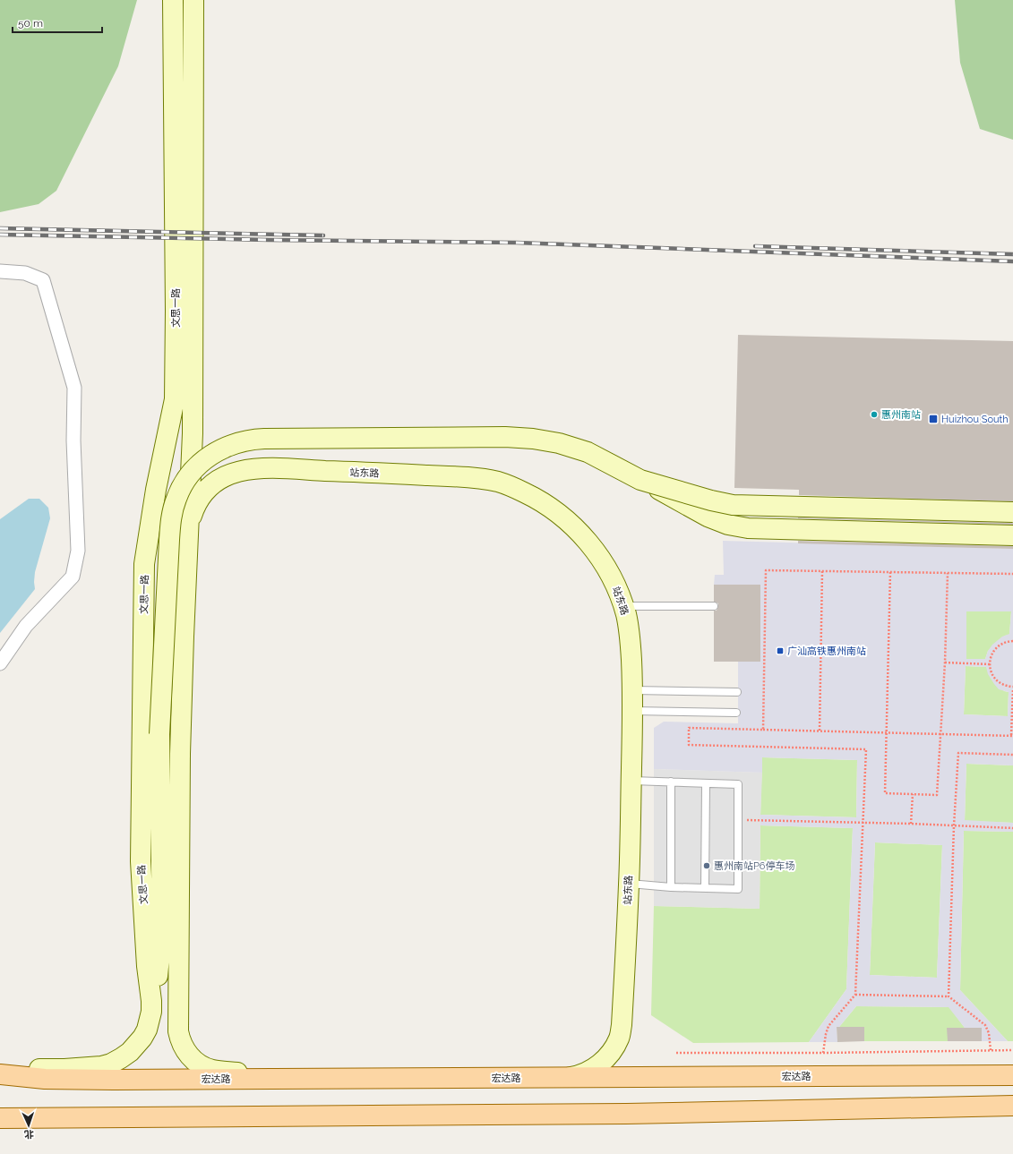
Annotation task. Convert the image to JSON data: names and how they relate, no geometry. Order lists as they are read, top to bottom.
{
  "streets": {
    "main road": ["宏达路"],
    "street": ["文思一路", "站东路"]
  },
  "crossings": [
    ["文思一路", "站东路"],
    ["文思一路", "宏达路"],
    ["站东路", "宏达路"]
  ],
  "places": {
    "other": ["惠州南站", "惠州南站P6停车场"],
    "transit": ["Huizhou South", "广汕高铁惠州南站"]
  },
  "scale_bar": "50 m",
  "north": "bottom"
}
